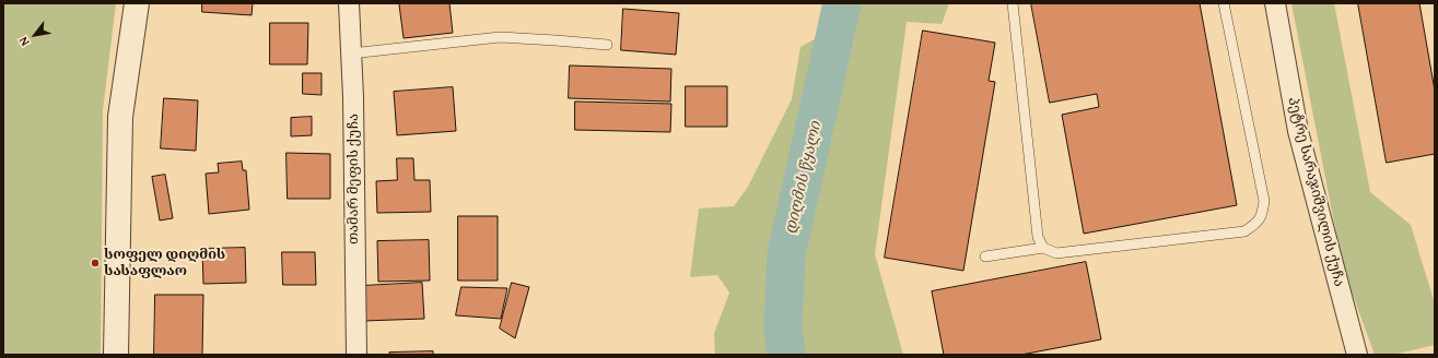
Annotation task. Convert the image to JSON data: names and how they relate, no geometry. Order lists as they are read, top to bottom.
{
  "streets": {
    "street": ["თამარ მეფის ქუჩა", "პეტრე სარაჯიშვილის ქუჩა"]
  },
  "water": ["დიღმის წყალი"],
  "places": ["სოფელ დიღმის სასაფლაო"],
  "north": "bottom left"
}
